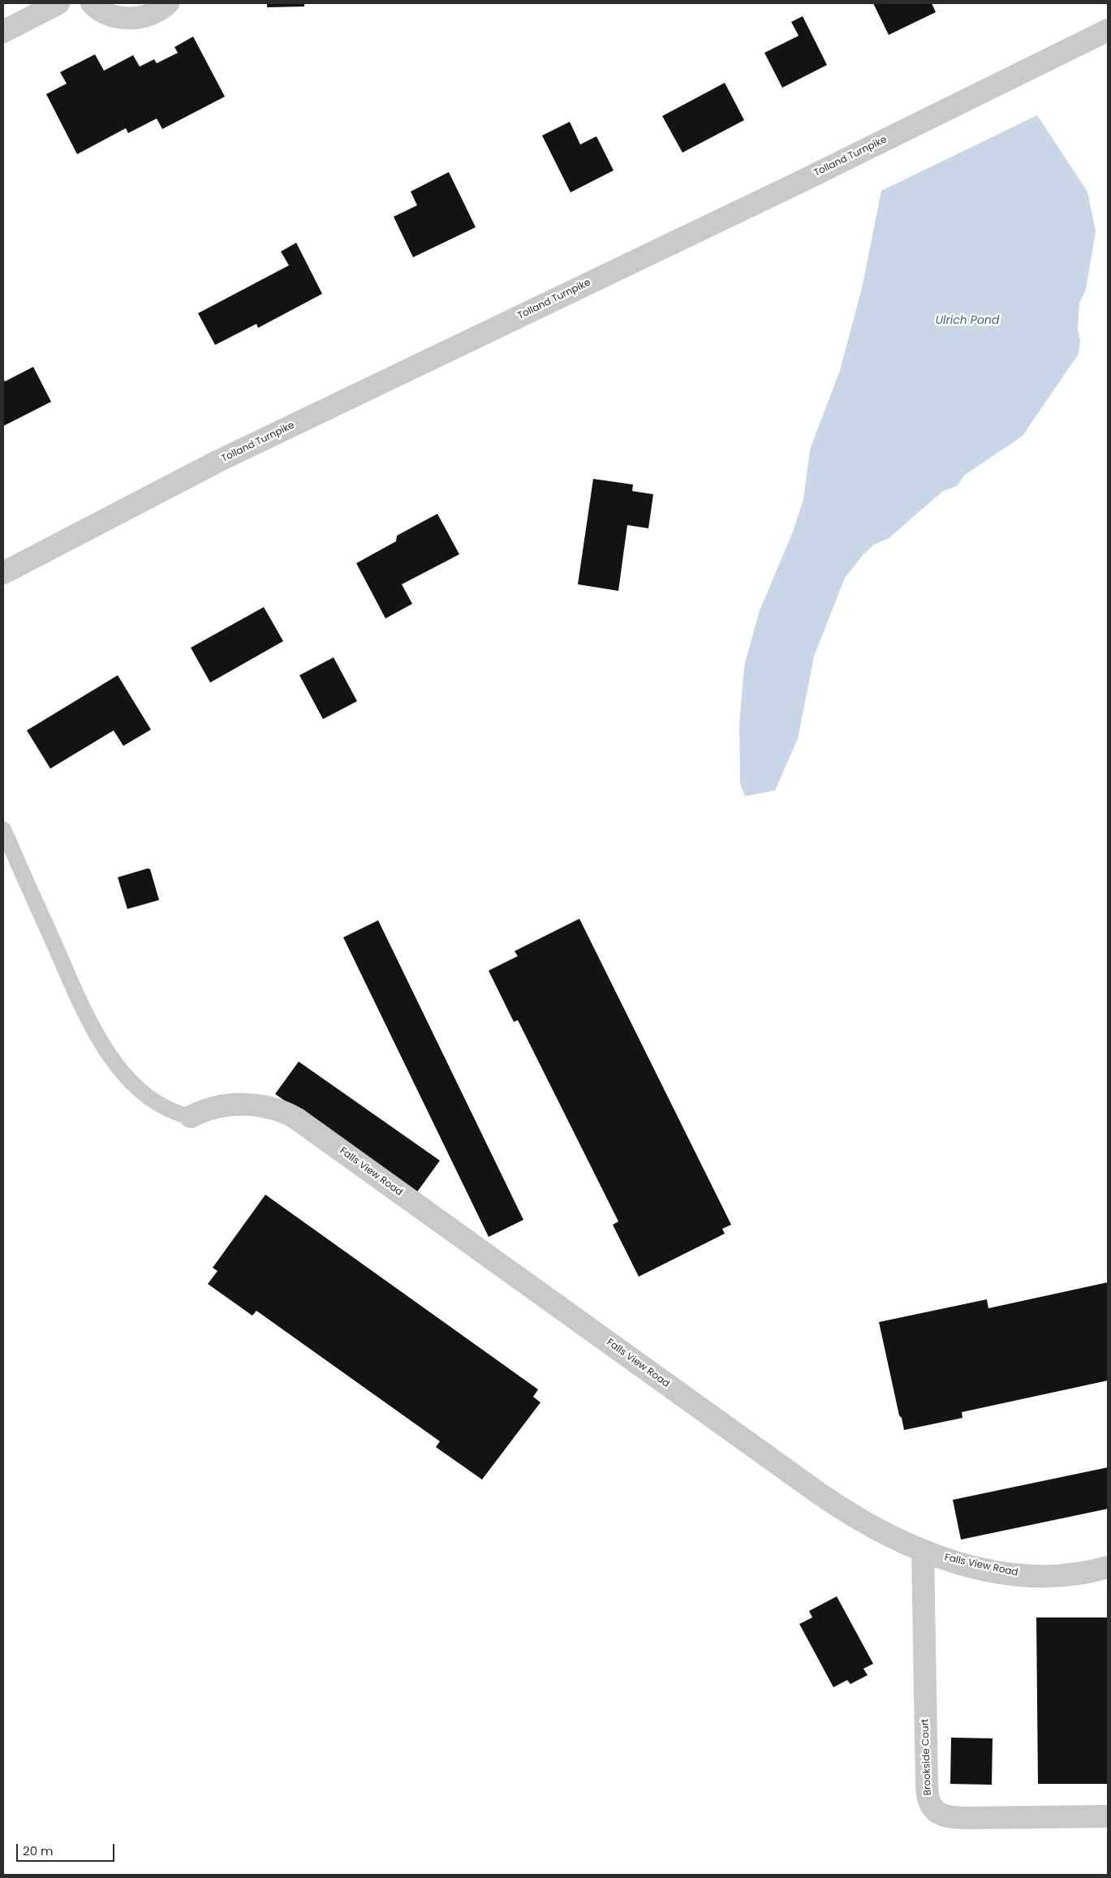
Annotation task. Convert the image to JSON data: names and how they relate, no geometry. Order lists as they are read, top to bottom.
{
  "streets": {
    "street": ["Tolland Turnpike", "Falls View Road", "Brookside Court"]
  },
  "crossings": [
    ["Falls View Road", "Brookside Court"]
  ],
  "water": ["Ulrich Pond"],
  "scale_bar": "20 m"
}
